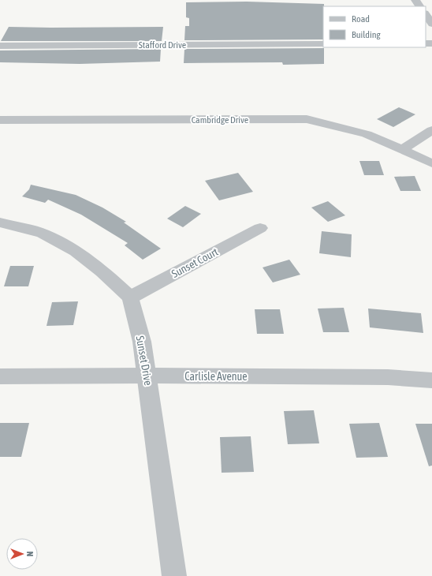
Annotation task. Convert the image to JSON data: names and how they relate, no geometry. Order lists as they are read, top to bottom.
{
  "streets": {
    "street": [
      "Stafford Drive",
      "Cambridge Drive",
      "Sunset Court",
      "Sunset Drive",
      "Carlisle Avenue"
    ]
  },
  "crossings": [
    ["Sunset Court", "Sunset Drive"],
    ["Sunset Drive", "Carlisle Avenue"]
  ],
  "legend": ["Road", "Building"],
  "north": "right"
}
